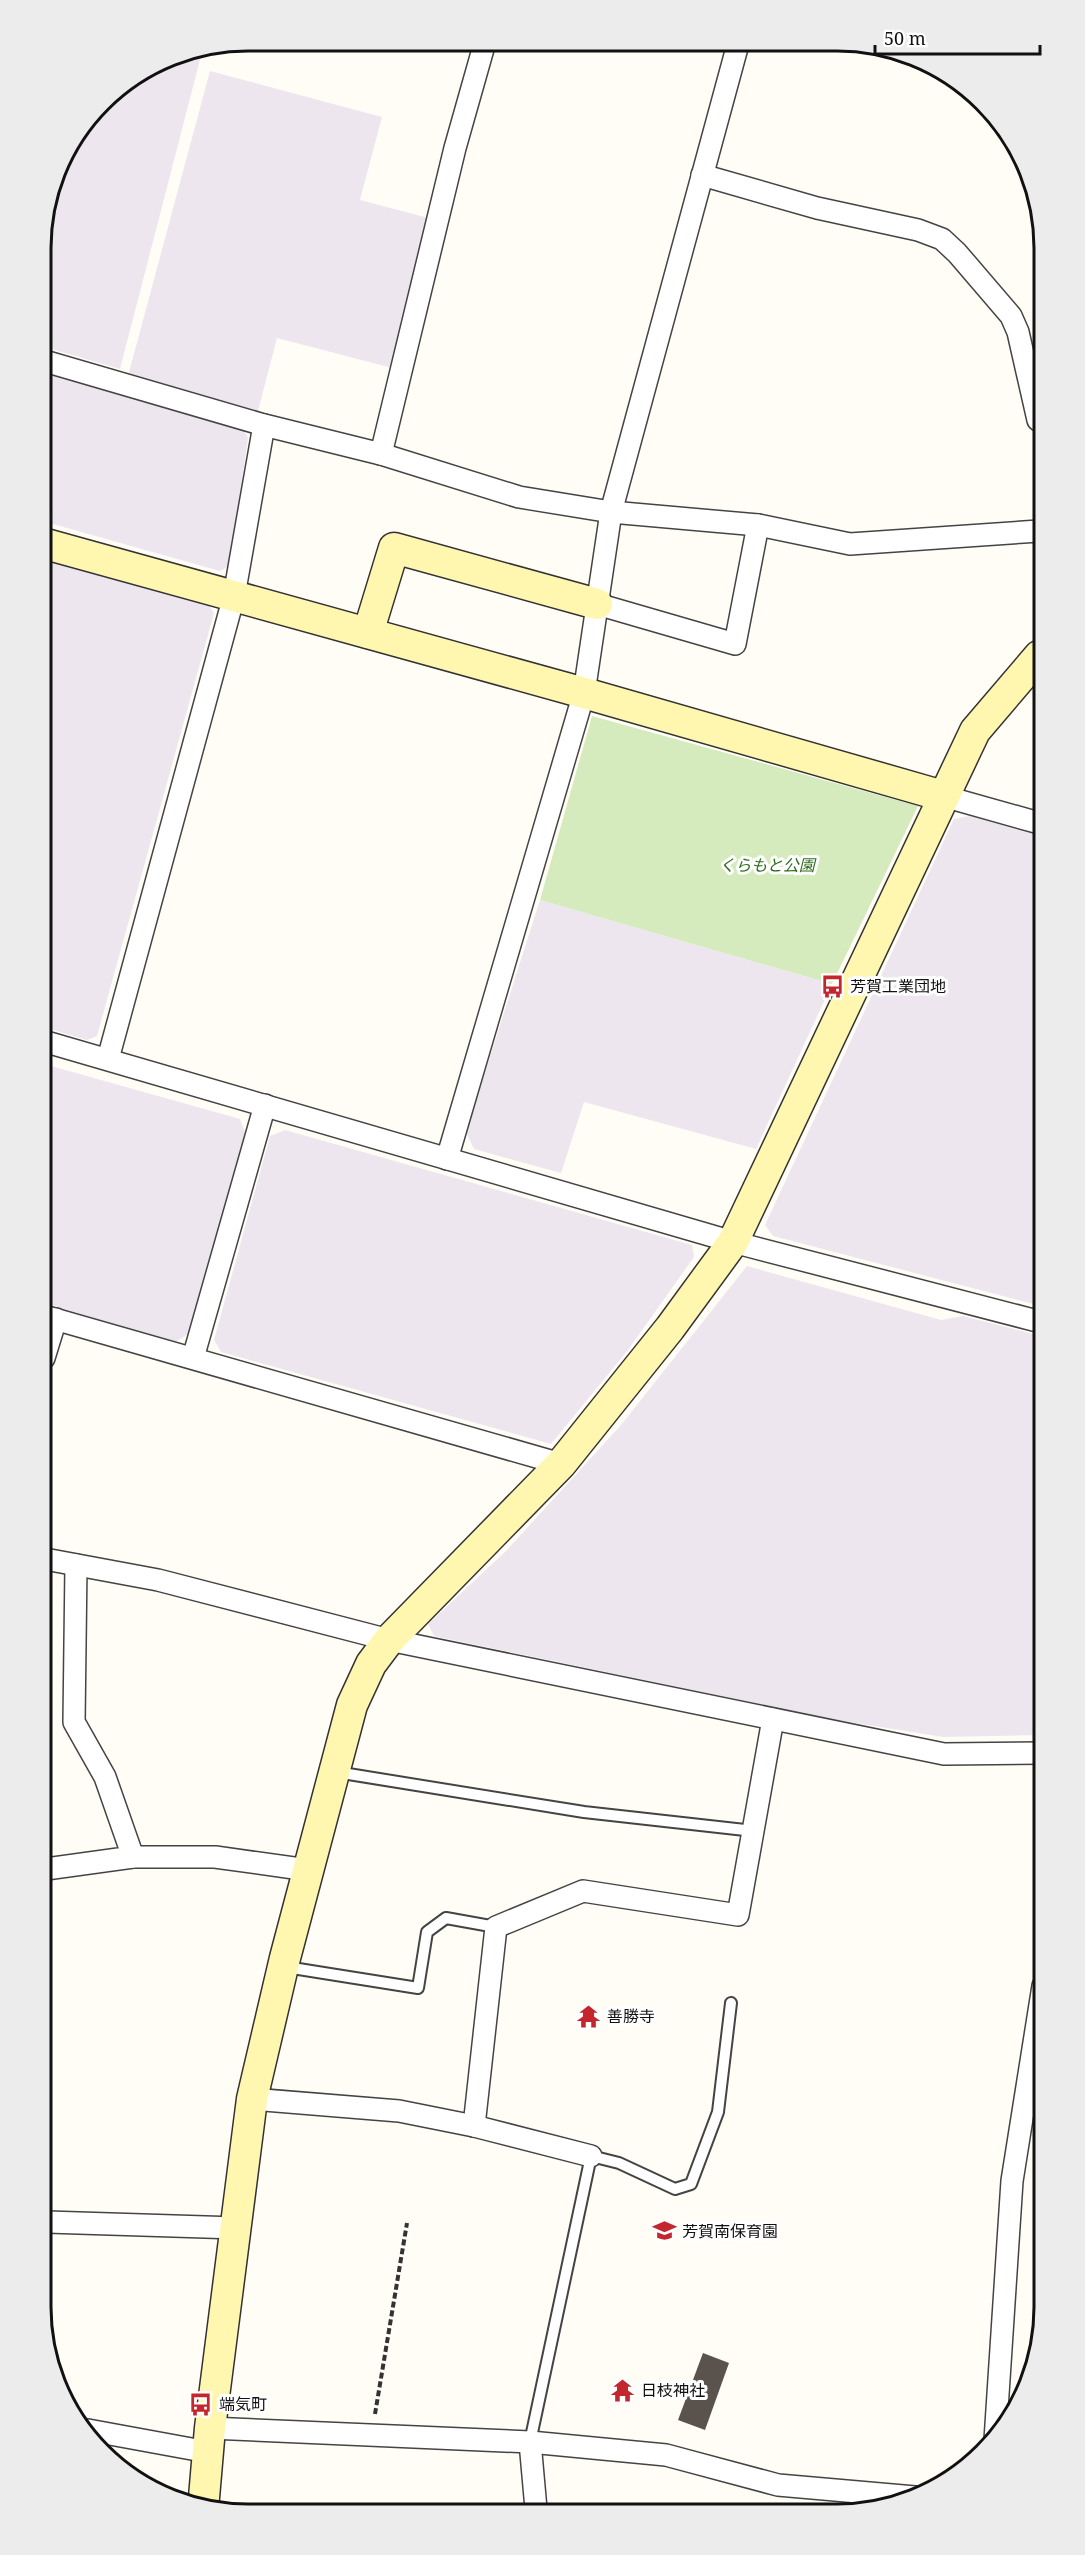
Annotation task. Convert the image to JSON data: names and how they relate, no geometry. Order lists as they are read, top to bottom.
{
  "parks": ["くらもと公園"],
  "places": {
    "bus stop": ["芳賀工業団地", "端気町"],
    "temple": ["善勝寺", "日枝神社"],
    "school or university": ["芳賀南保育園"]
  },
  "scale_bar": "50 m"
}
